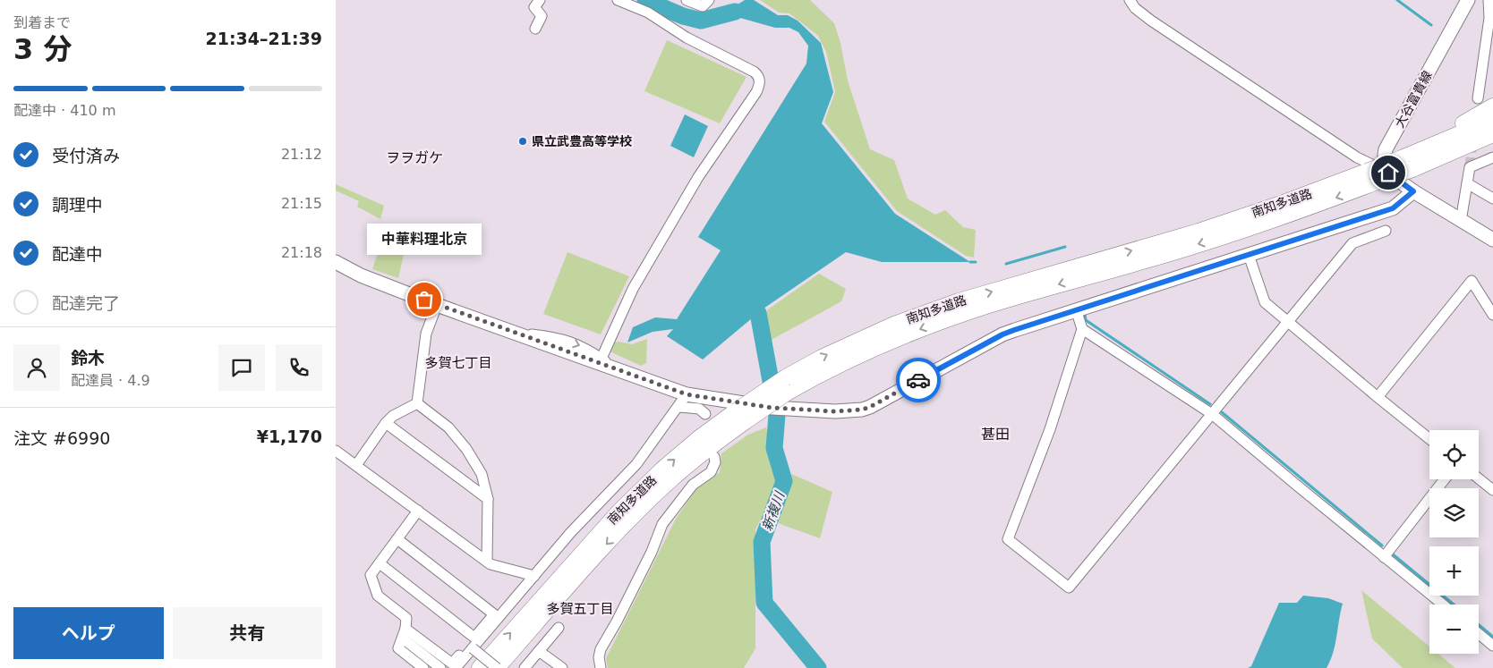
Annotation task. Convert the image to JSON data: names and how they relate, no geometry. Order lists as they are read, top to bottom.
{
  "streets": {
    "highway": ["南知多道路"],
    "main road": ["大谷富貴線"]
  },
  "crossings": [
    ["大谷富貴線", "南知多道路"]
  ],
  "districts": [
    "ヲヲガケ",
    "多賀七丁目",
    "甚田",
    "多賀五丁目"
  ],
  "water": ["新複川"],
  "places": ["県立武豊高等学校", "中華料理北京"],
  "page": {
    "heading": ["3 分", "到着まで", "21:34–21:39"],
    "panel": [
      "鈴木",
      "配達員 · 4.9",
      "注文 #6990",
      "¥1,170"
    ],
    "bar": "配達中 · 410 m",
    "list": [
      ["受付済み", "21:12"],
      ["調理中", "21:15"],
      ["配達中", "21:18"],
      "配達完了"
    ],
    "bubble": "中華料理北京",
    "map_buttons": ["+", "−"],
    "buttons": ["ヘルプ", "共有"]
  }
}
